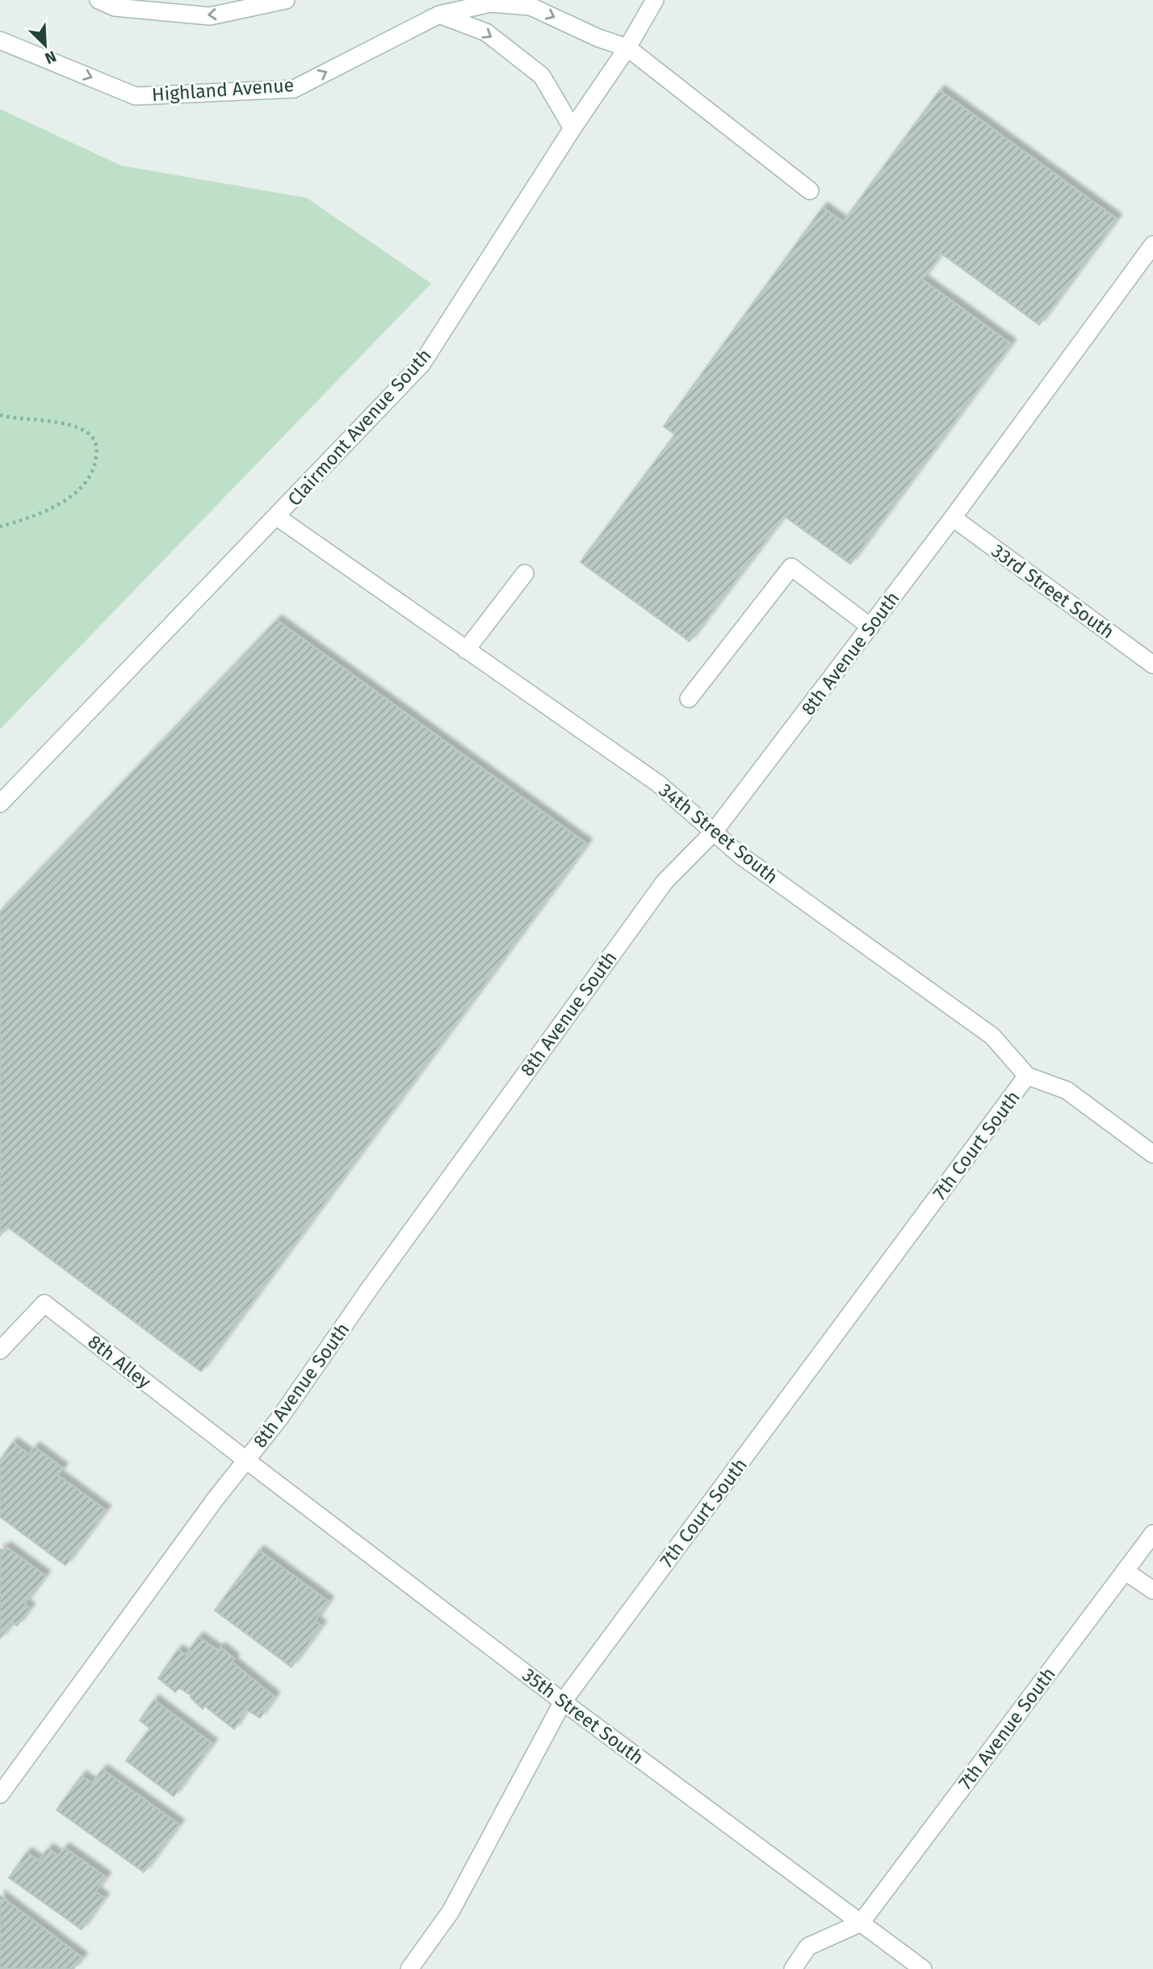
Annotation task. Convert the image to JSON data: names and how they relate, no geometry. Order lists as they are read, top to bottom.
{
  "streets": {
    "street": [
      "Highland Avenue",
      "Clairmont Avenue South",
      "33rd Street South",
      "8th Avenue South",
      "34th Street South",
      "7th Court South",
      "8th Alley",
      "35th Street South",
      "7th Avenue South"
    ]
  },
  "crossings": [
    ["Highland Avenue", "Clairmont Avenue South"],
    ["Clairmont Avenue South", "34th Street South"],
    ["33rd Street South", "8th Avenue South"],
    ["8th Avenue South", "34th Street South"],
    ["8th Avenue South", "8th Alley"],
    ["8th Avenue South", "35th Street South"],
    ["34th Street South", "7th Court South"],
    ["7th Court South", "35th Street South"],
    ["8th Alley", "35th Street South"],
    ["35th Street South", "7th Avenue South"]
  ],
  "one_way": ["Highland Avenue"],
  "north": "bottom right"
}
